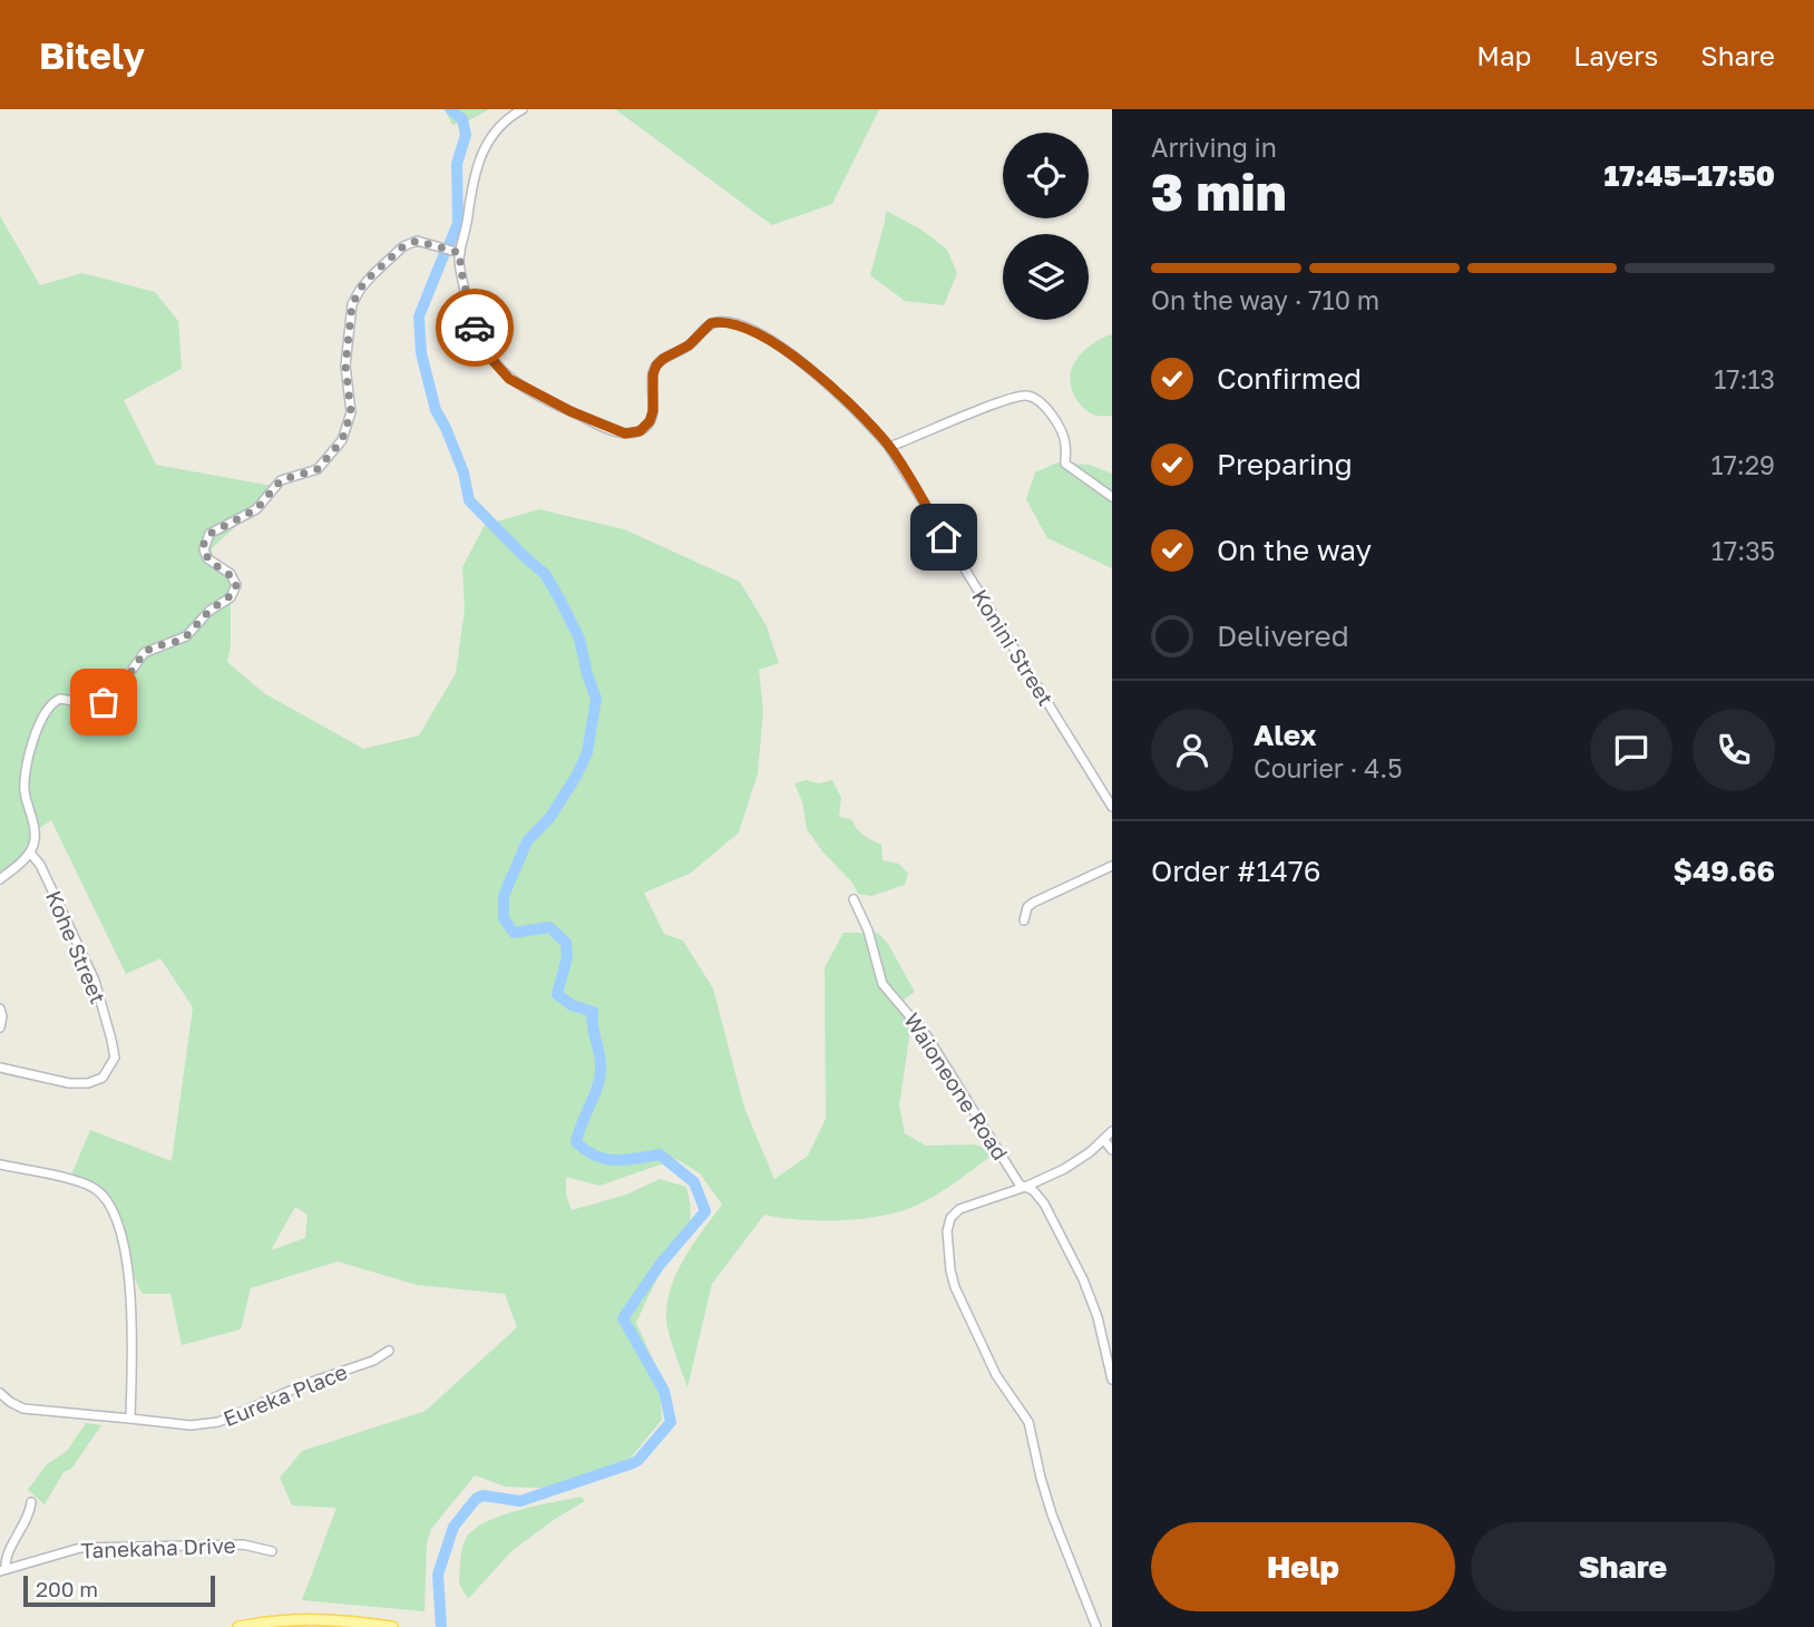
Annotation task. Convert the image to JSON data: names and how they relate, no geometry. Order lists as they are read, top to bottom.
{
  "streets": {
    "street": [
      "Konini Street",
      "Kohe Street",
      "Waioneone Road",
      "Eureka Place",
      "Tanekaha Drive"
    ]
  },
  "scale_bar": "200 m",
  "page": {
    "header": "Bitely",
    "nav": ["Map", "Layers", "Share"],
    "heading": ["3 min", "Arriving in", "17:45–17:50"],
    "panel": [
      "Alex",
      "Courier · 4.5",
      "Order #1476",
      "$49.66"
    ],
    "bar": "On the way · 710 m",
    "list": [
      ["Confirmed", "17:13"],
      ["Preparing", "17:29"],
      ["On the way", "17:35"],
      "Delivered"
    ],
    "buttons": ["Help", "Share"],
    "scale": "200 m"
  }
}
